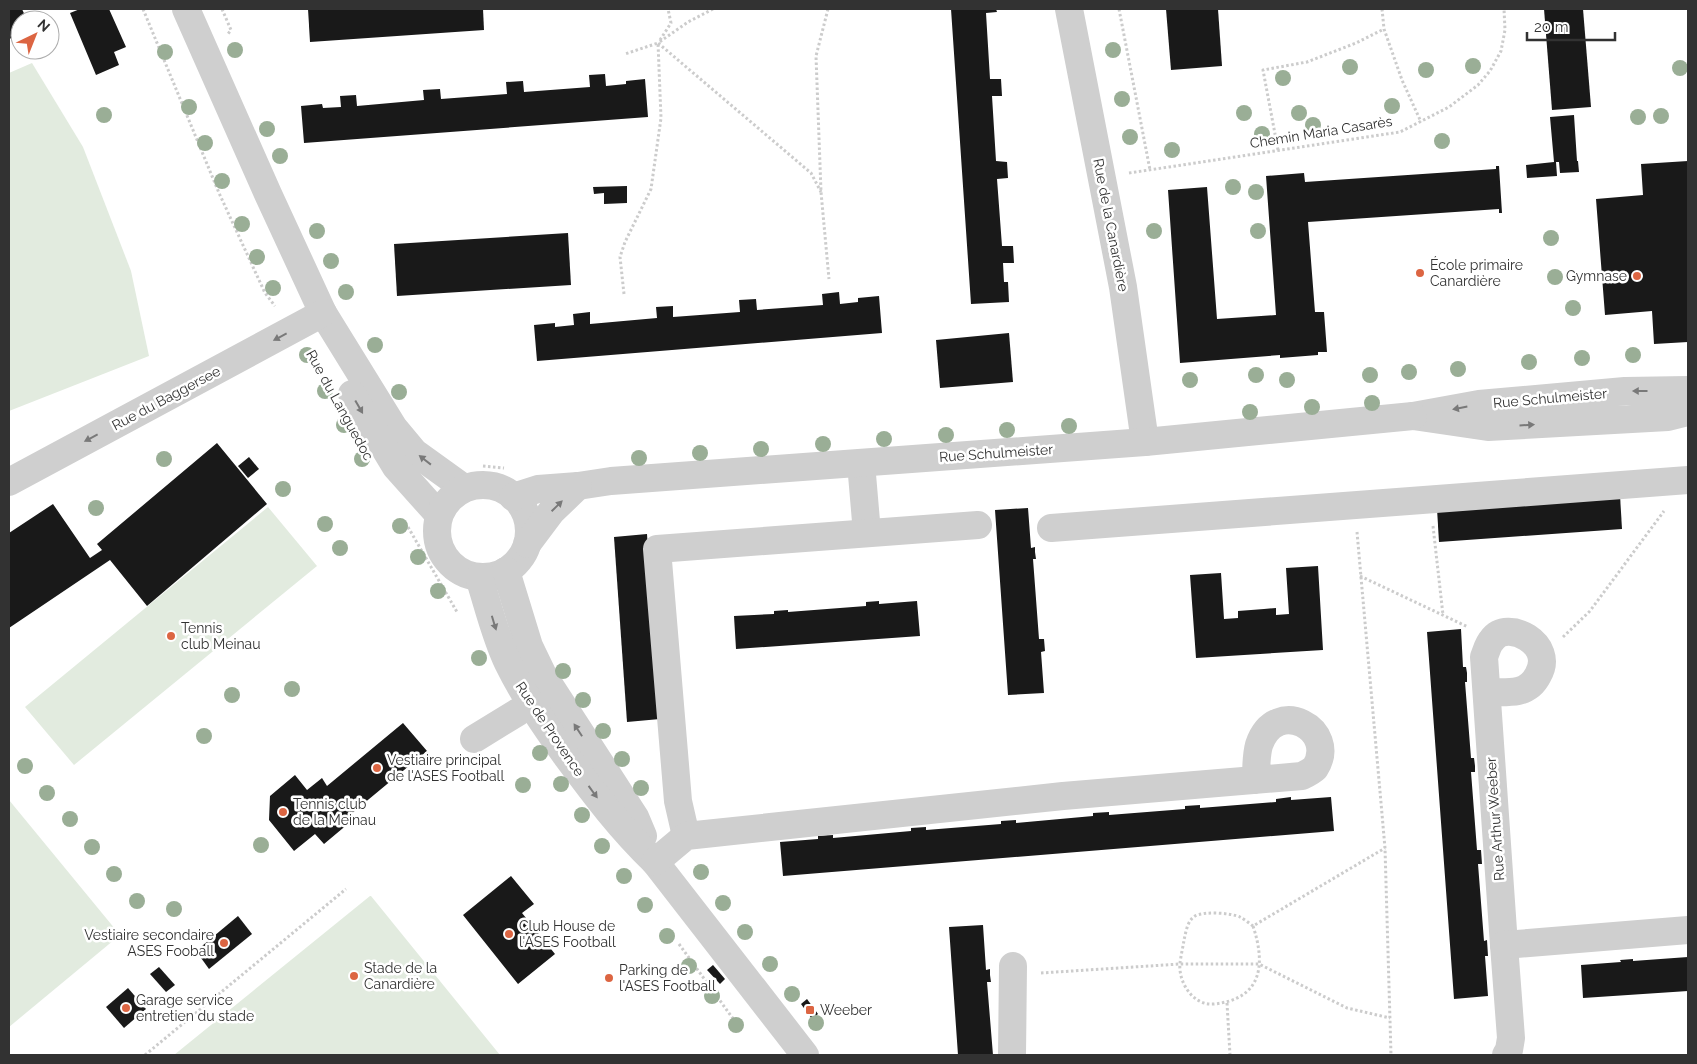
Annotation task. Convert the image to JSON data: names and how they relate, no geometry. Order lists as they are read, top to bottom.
{
  "streets": {
    "street": [
      "Rue de la Canardière",
      "Rue du Baggersee",
      "Rue Schulmeister",
      "Rue du Languedoc",
      "Rue de Provence",
      "Rue Arthur Weeber"
    ],
    "path": ["Chemin Maria Casarès"]
  },
  "crossings": [
    ["Chemin Maria Casarès", "Rue de la Canardière"],
    ["Rue de la Canardière", "Rue Schulmeister"],
    ["Rue du Baggersee", "Rue du Languedoc"],
    ["Rue Schulmeister", "Rue du Languedoc"],
    ["Rue Schulmeister", "Rue de Provence"],
    ["Rue du Languedoc", "Rue de Provence"]
  ],
  "one_way": ["Rue du Baggersee"],
  "places": {
    "other": [
      "École primaire Canardière",
      "Gymnase",
      "Tennis club Meinau",
      "Vestiaire principal de l'ASES Football",
      "Tennis club de la Meinau",
      "Club House de l'ASES Football",
      "Vestiaire secondaire ASES Fooball",
      "Stade de la Canardière",
      "Parking de l'ASES Football",
      "Garage service entretien du stade"
    ],
    "transit": ["Weeber"]
  },
  "scale_bar": "20 m",
  "north": "top right"
}
